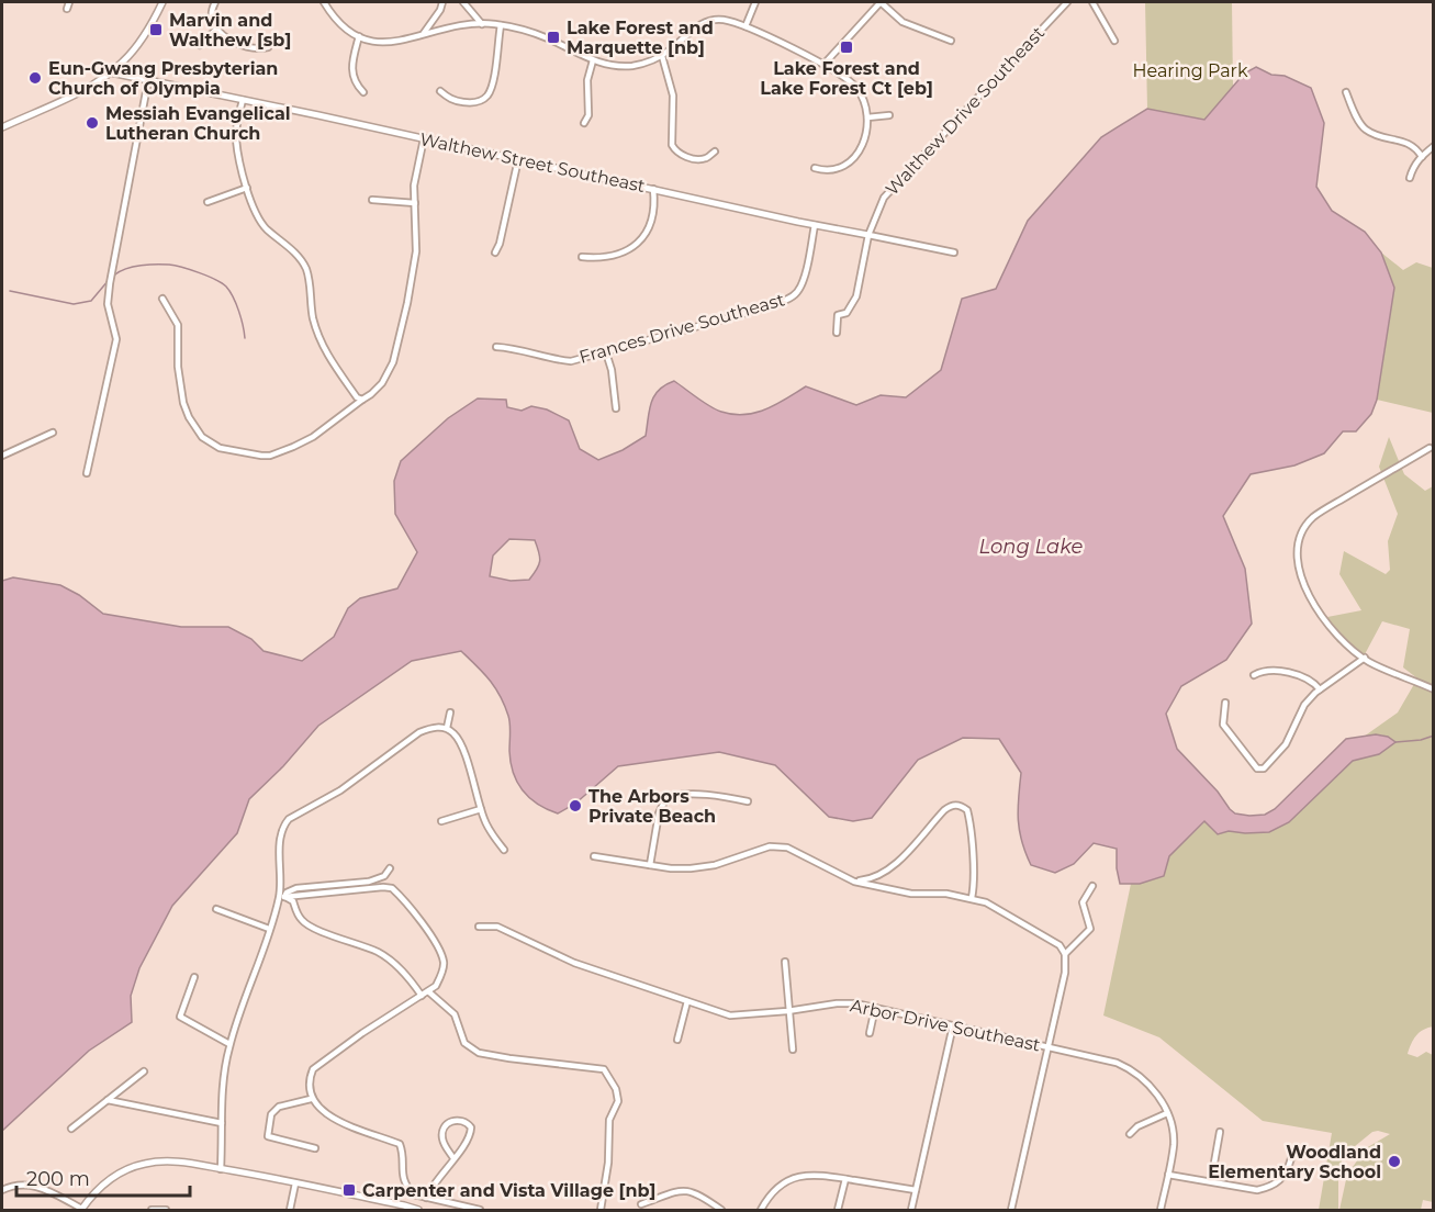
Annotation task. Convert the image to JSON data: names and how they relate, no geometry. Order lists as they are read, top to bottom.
{
  "streets": {
    "street": [
      "Walthew Drive Southeast",
      "Walthew Street Southeast",
      "Frances Drive Southeast",
      "Arbor Drive Southeast"
    ]
  },
  "crossings": [
    ["Walthew Drive Southeast", "Walthew Street Southeast"],
    ["Walthew Street Southeast", "Frances Drive Southeast"]
  ],
  "water": ["Long Lake"],
  "parks": ["Hearing Park"],
  "places": {
    "transit": [
      "Marvin and Walthew [sb]",
      "Lake Forest and Marquette [nb]",
      "Lake Forest and Lake Forest Ct [eb]",
      "Carpenter and Vista Village [nb]"
    ],
    "other": [
      "Eun-Gwang Presbyterian Church of Olympia",
      "Messiah Evangelical Lutheran Church",
      "The Arbors Private Beach",
      "Woodland Elementary School"
    ]
  },
  "scale_bar": "200 m"
}
